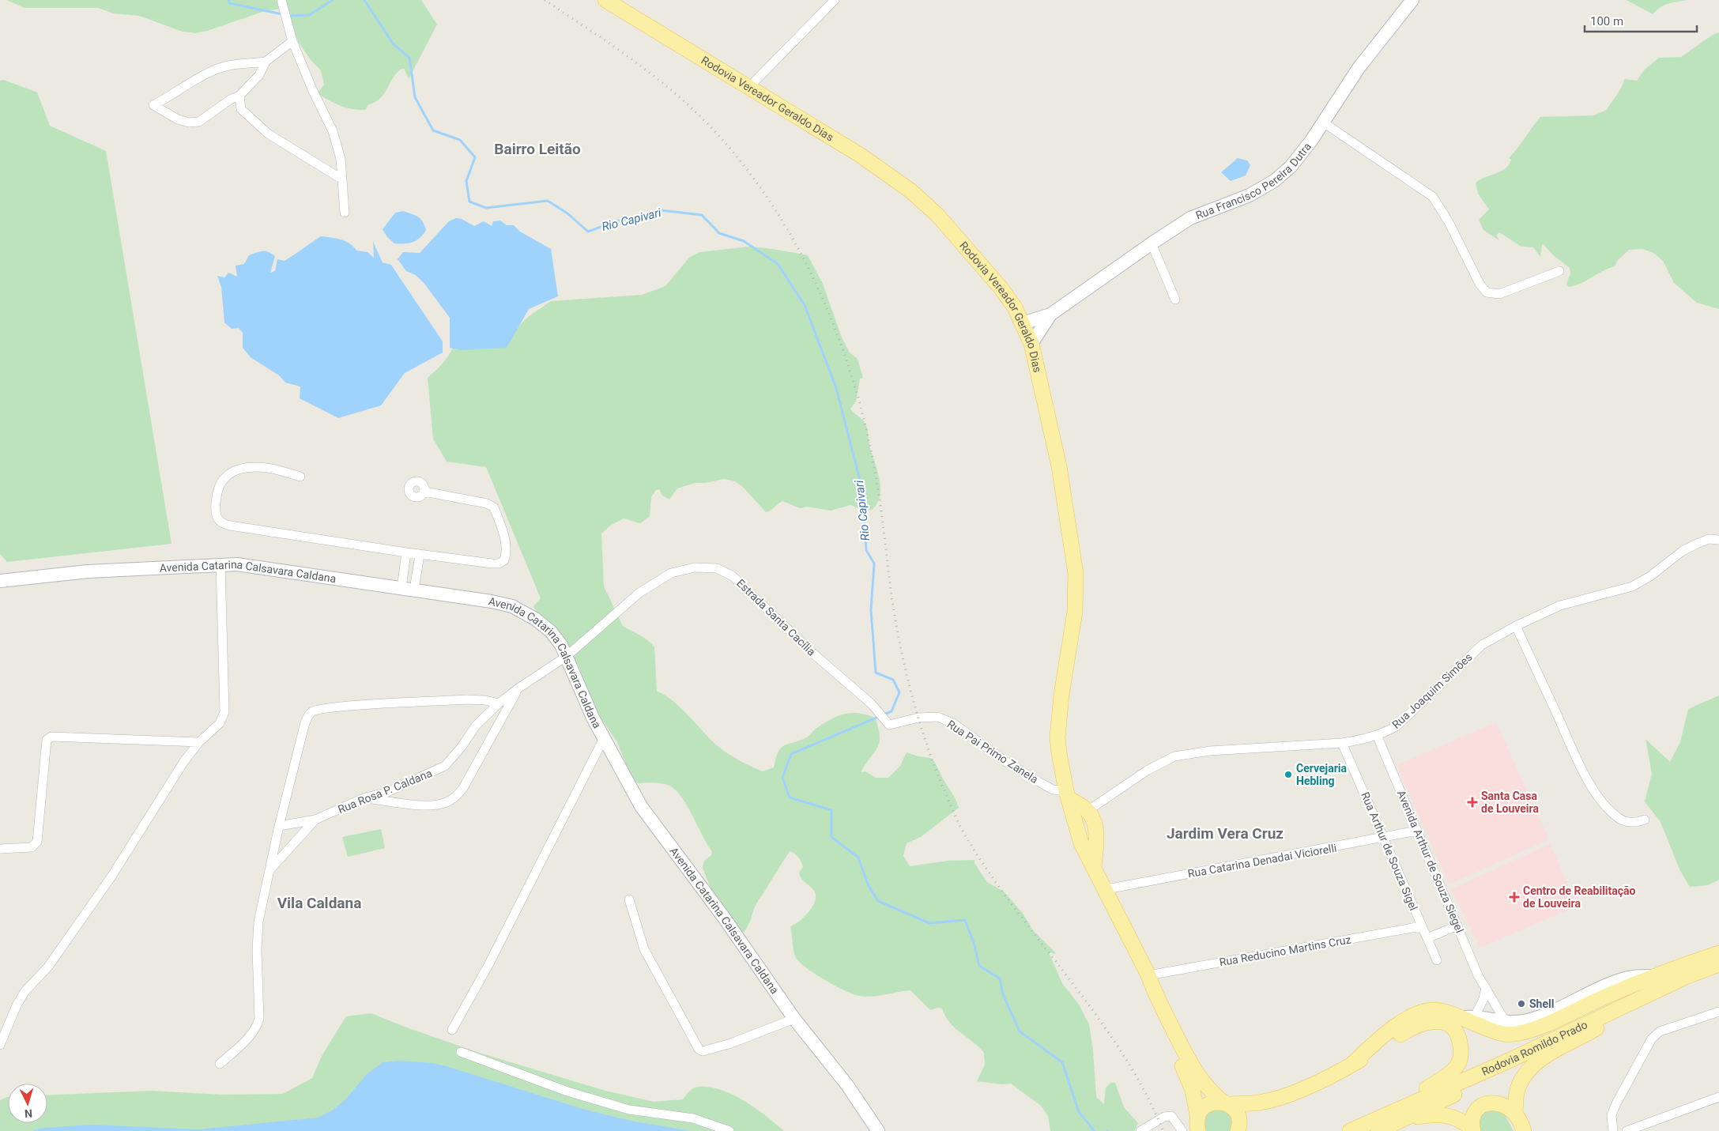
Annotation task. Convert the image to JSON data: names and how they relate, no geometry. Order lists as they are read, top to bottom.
{
  "streets": {
    "main road": ["Rodovia Vereador Geraldo Dias", "Rodovia Romildo Prado"],
    "street": [
      "Rua Francisco Pereira Dutra",
      "Avenida Catarina Calsavara Caldana",
      "Estrada Santa Cacília",
      "Rua Joaquim Simões",
      "Rua Pai Primo Zanela",
      "Rua Rosa P. Caldana",
      "Rua Arthur de Souza Sigel",
      "Rua Catarina Denadai Viciorelli",
      "Avenida Arthur de Souza Siegel",
      "Rua Reducino Martins Cruz"
    ]
  },
  "crossings": [
    ["Rodovia Vereador Geraldo Dias", "Rua Francisco Pereira Dutra"],
    ["Rodovia Vereador Geraldo Dias", "Rua Joaquim Simões"],
    ["Rodovia Vereador Geraldo Dias", "Rua Pai Primo Zanela"],
    ["Rodovia Vereador Geraldo Dias", "Rua Catarina Denadai Viciorelli"],
    ["Rodovia Vereador Geraldo Dias", "Rua Reducino Martins Cruz"],
    ["Avenida Catarina Calsavara Caldana", "Estrada Santa Cacília"],
    ["Avenida Catarina Calsavara Caldana", "Rua Rosa P. Caldana"],
    ["Estrada Santa Cacília", "Rua Pai Primo Zanela"],
    ["Estrada Santa Cacília", "Rua Rosa P. Caldana"],
    ["Rua Joaquim Simões", "Rua Arthur de Souza Sigel"],
    ["Rua Joaquim Simões", "Avenida Arthur de Souza Siegel"],
    ["Rua Arthur de Souza Sigel", "Rua Catarina Denadai Viciorelli"],
    ["Rua Arthur de Souza Sigel", "Rua Reducino Martins Cruz"],
    ["Rua Catarina Denadai Viciorelli", "Avenida Arthur de Souza Siegel"]
  ],
  "districts": ["Bairro Leitão", "Jardim Vera Cruz", "Vila Caldana"],
  "water": ["Rio Capivari"],
  "places": {
    "other": ["Cervejaria Hebling", "Shell"],
    "health": ["Santa Casa de Louveira", "Centro de Reabilitação de Louveira"]
  },
  "scale_bar": "100 m",
  "north": "bottom"
}
